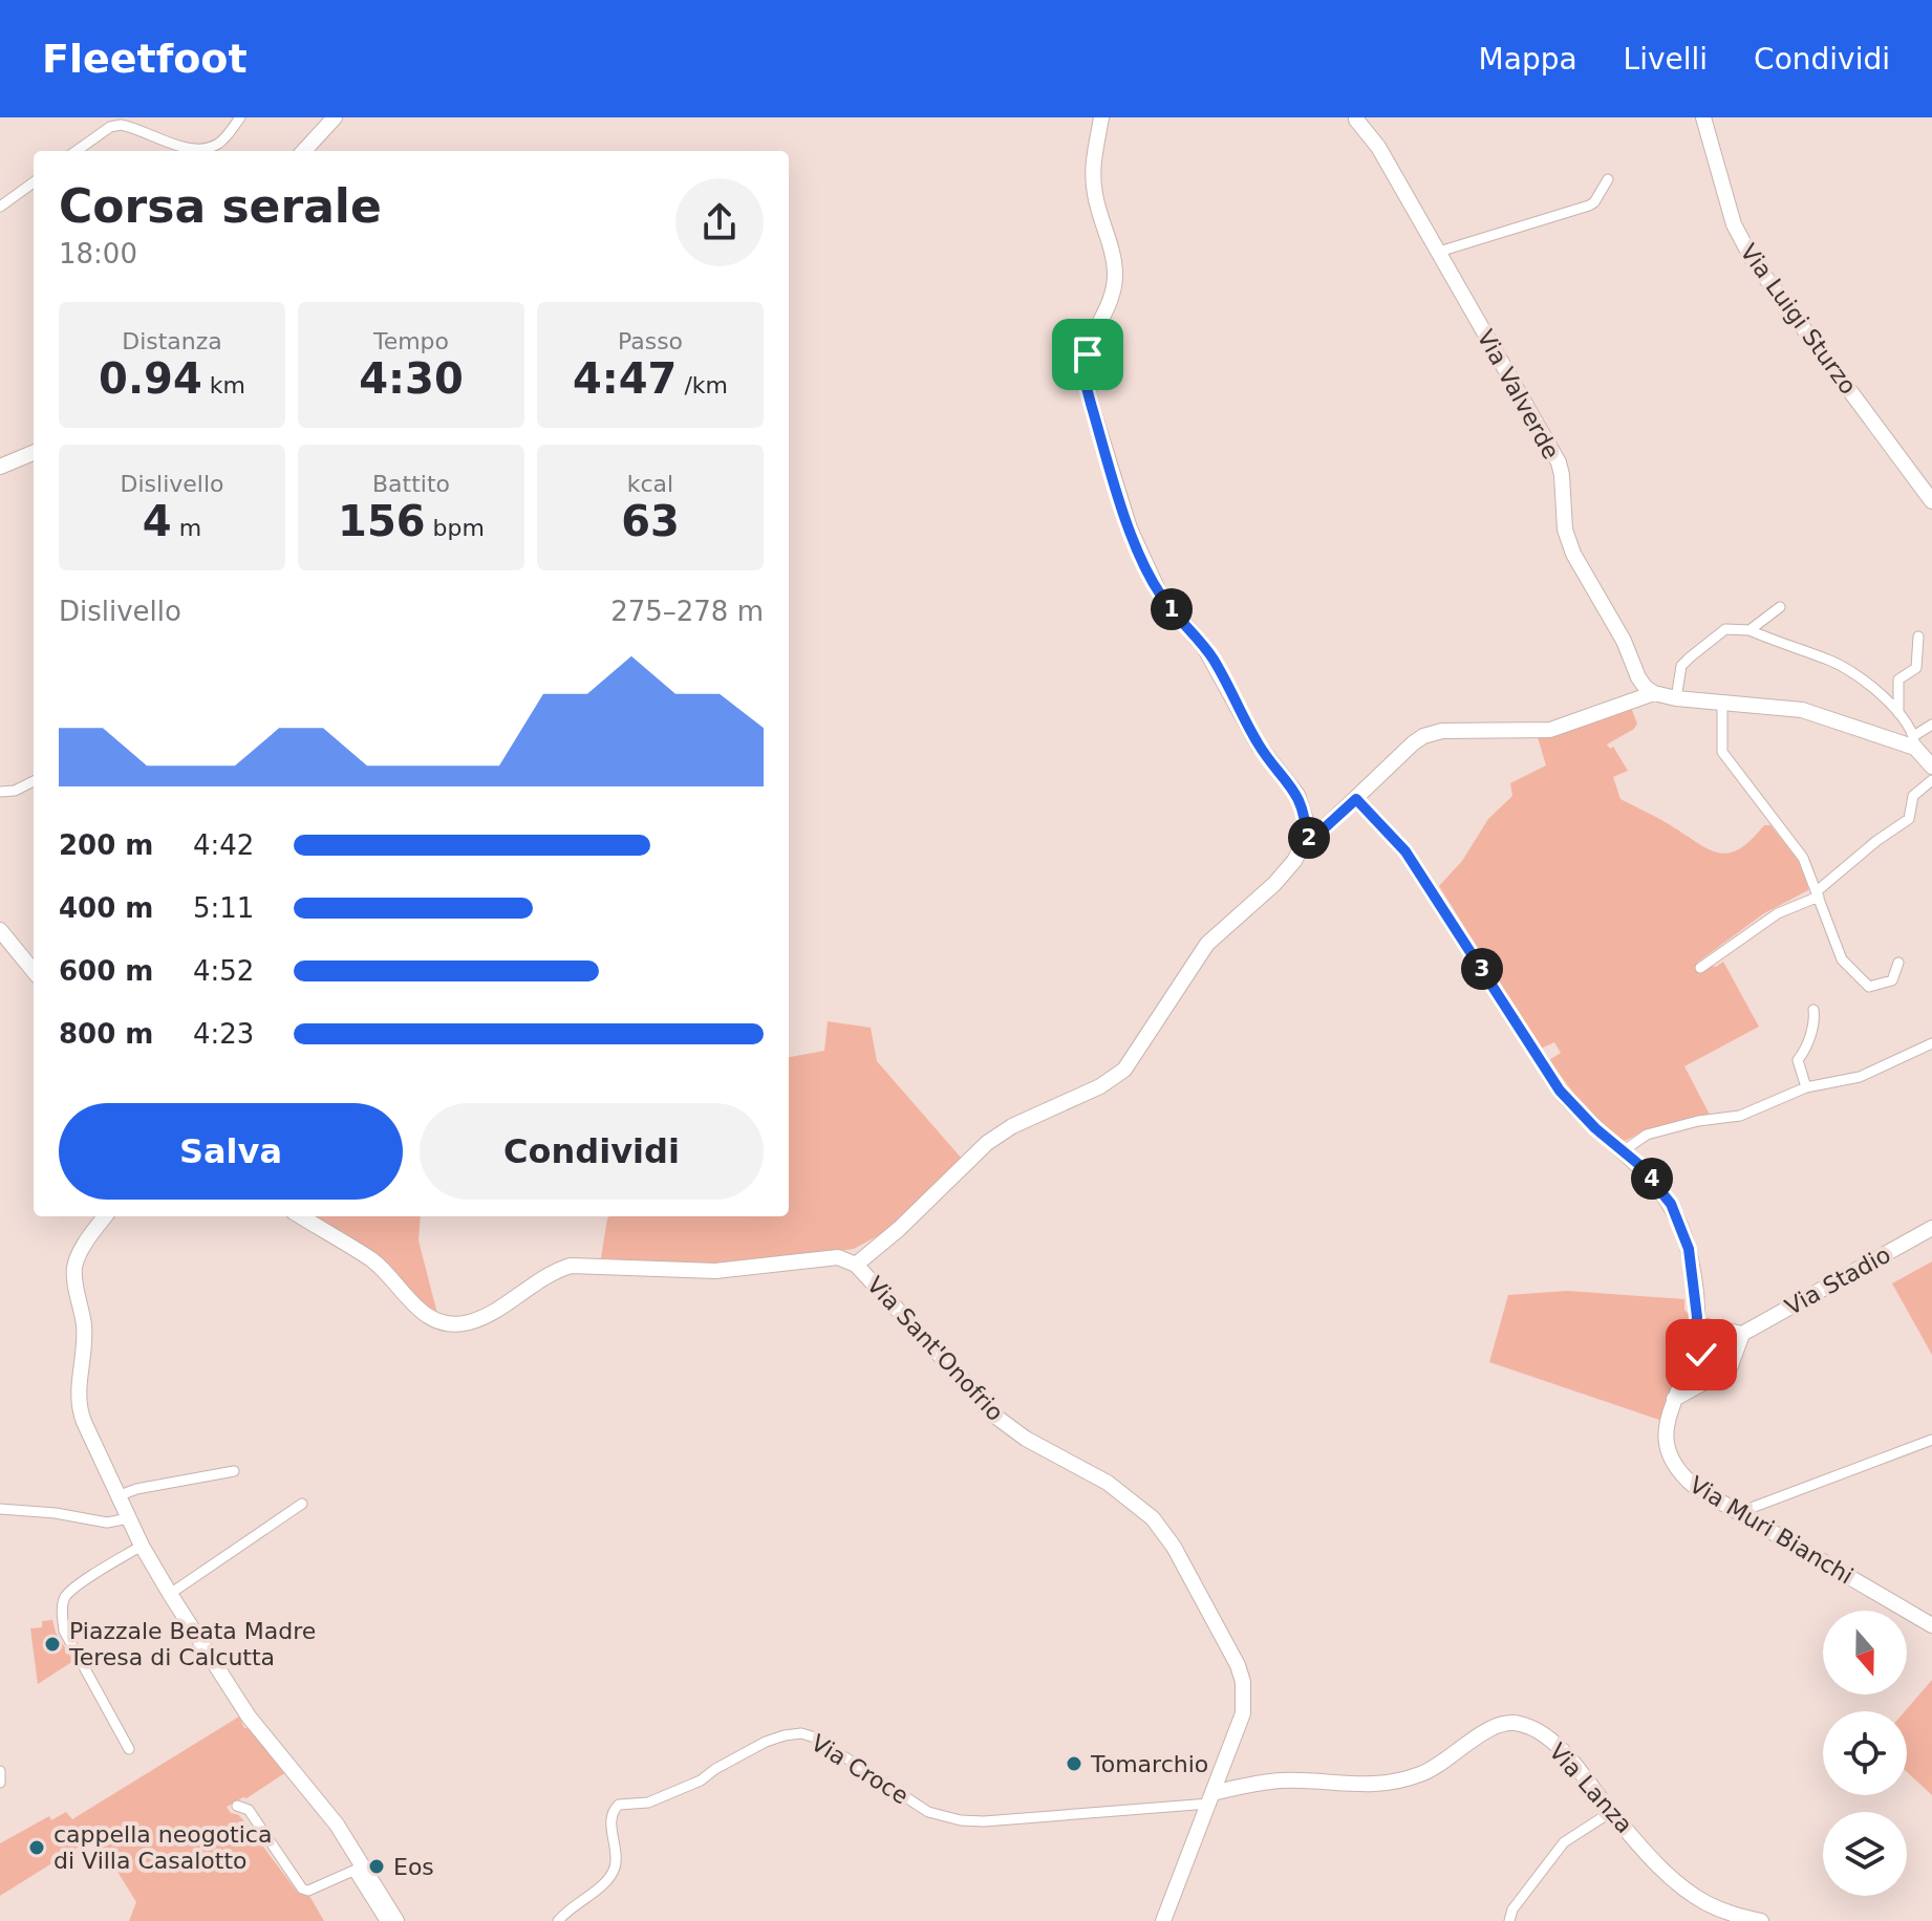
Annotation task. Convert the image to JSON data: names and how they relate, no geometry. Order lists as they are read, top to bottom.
{
  "streets": {
    "street": [
      "Via Luigi Sturzo",
      "Via Valverde",
      "Via Stadio",
      "Via Sant'Onofrio",
      "Via Muri Bianchi",
      "Via Croce",
      "Via Lanza"
    ]
  },
  "crossings": [
    ["Via Sant'Onofrio", "Via Croce"],
    ["Via Sant'Onofrio", "Via Lanza"],
    ["Via Croce", "Via Lanza"]
  ],
  "places": [
    "Piazzale Beata Madre Teresa di Calcutta",
    "Tomarchio",
    "cappella neogotica di Villa Casalotto",
    "Eos"
  ],
  "north": "bottom",
  "page": {
    "header": "Fleetfoot",
    "nav": ["Mappa", "Livelli", "Condividi"],
    "heading": ["Corsa serale", "18:00"],
    "stats": [
      ["Distanza", "0.94 km"],
      ["Tempo", "4:30"],
      ["Passo", "4:47 /km"],
      ["Dislivello", "4 m"],
      ["Battito", "156 bpm"],
      ["kcal", "63"]
    ],
    "chart": ["Dislivello", "275–278 m"],
    "pins": [
      "1",
      "2",
      "3",
      "4"
    ],
    "list": [
      {
        "name": "200 m",
        "note": "4:42"
      },
      {
        "name": "400 m",
        "note": "5:11"
      },
      {
        "name": "600 m",
        "note": "4:52"
      },
      {
        "name": "800 m",
        "note": "4:23"
      }
    ],
    "buttons": ["Salva", "Condividi"]
  }
}
